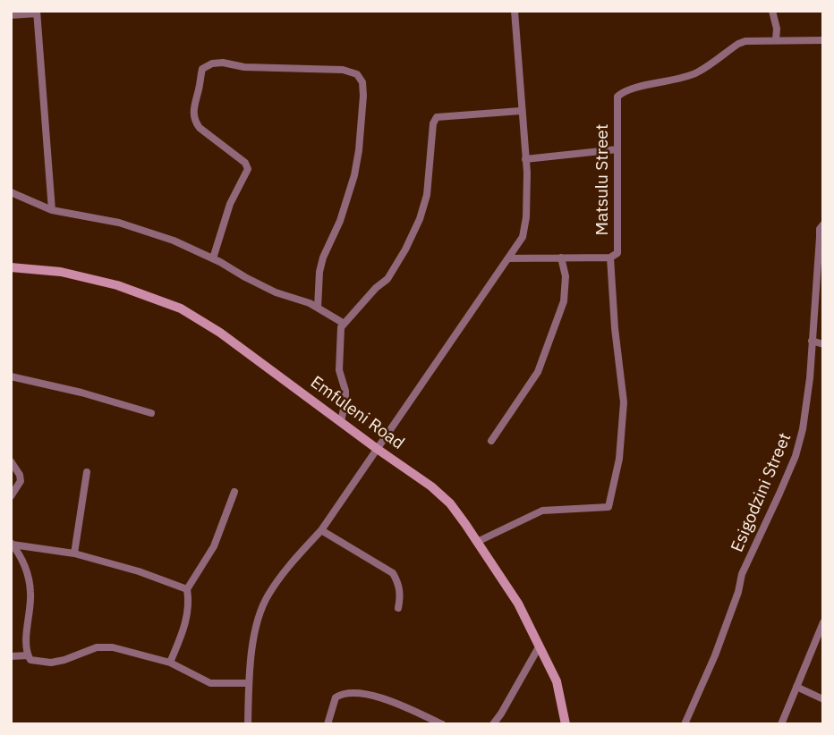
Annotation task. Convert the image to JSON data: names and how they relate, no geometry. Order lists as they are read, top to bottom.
{
  "streets": {
    "street": ["Matsulu Street", "Emfuleni Road", "Esigodzini Street"]
  }
}
